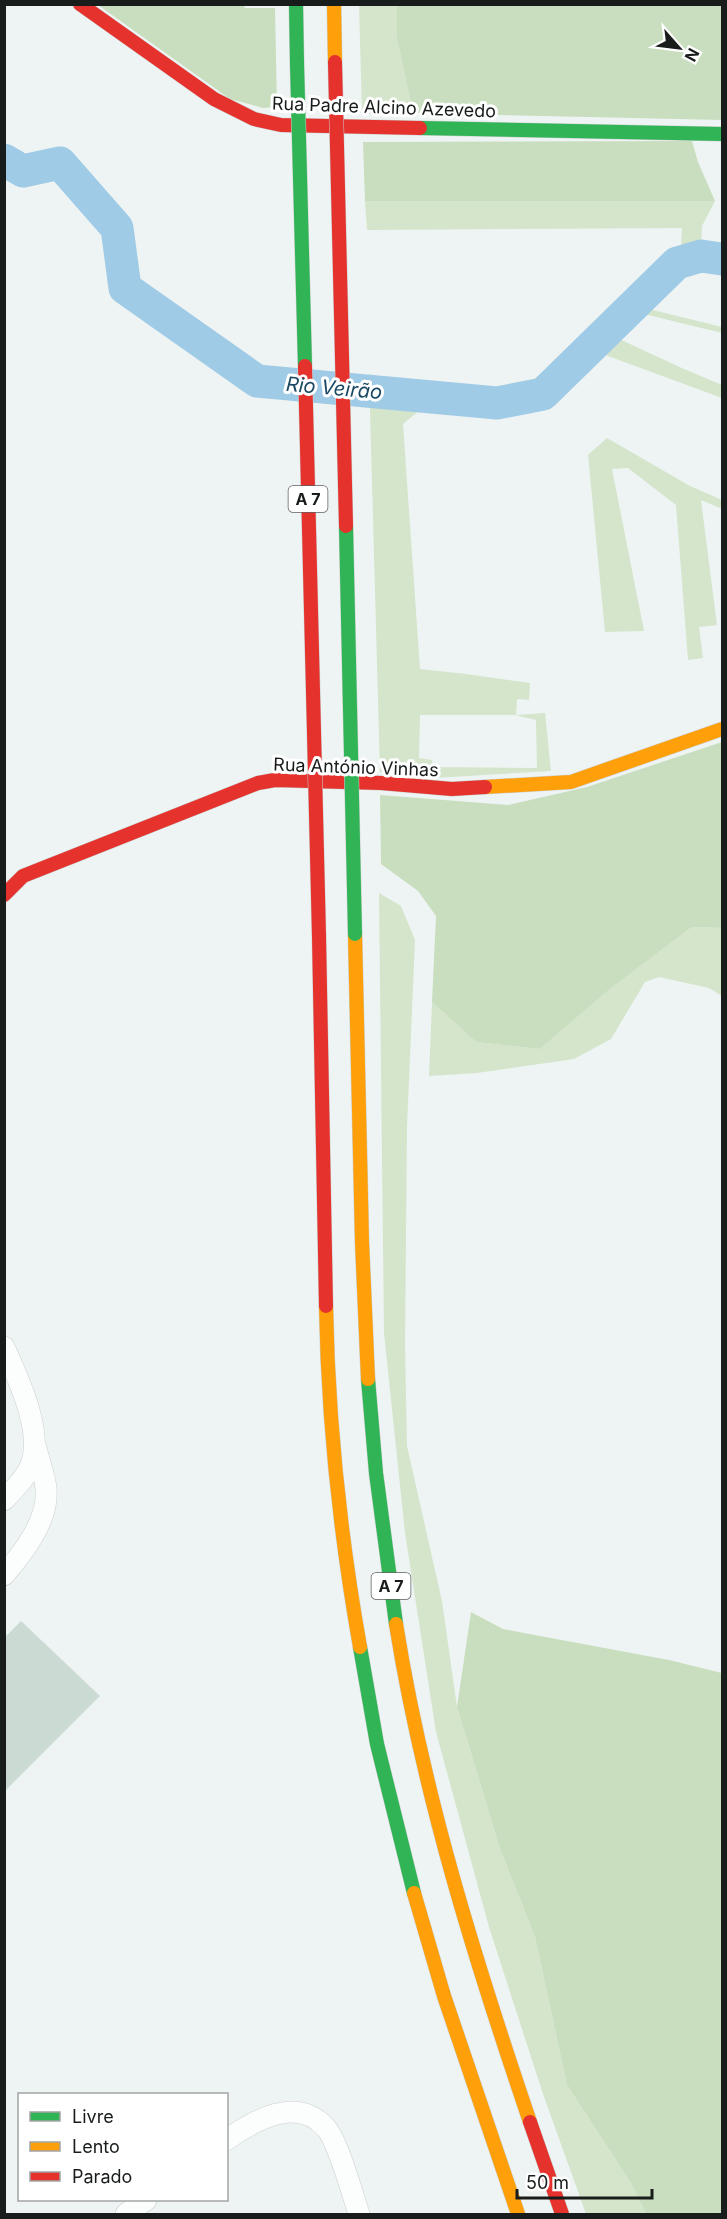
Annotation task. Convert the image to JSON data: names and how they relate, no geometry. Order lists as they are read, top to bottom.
{
  "streets": {
    "main road": ["Rua Padre Alcino Azevedo", "A 7", "Rua António Vinhas"]
  },
  "water": ["Rio Veirão"],
  "legend": ["Livre", "Lento", "Parado"],
  "scale_bar": "50 m",
  "north": "bottom right"
}
